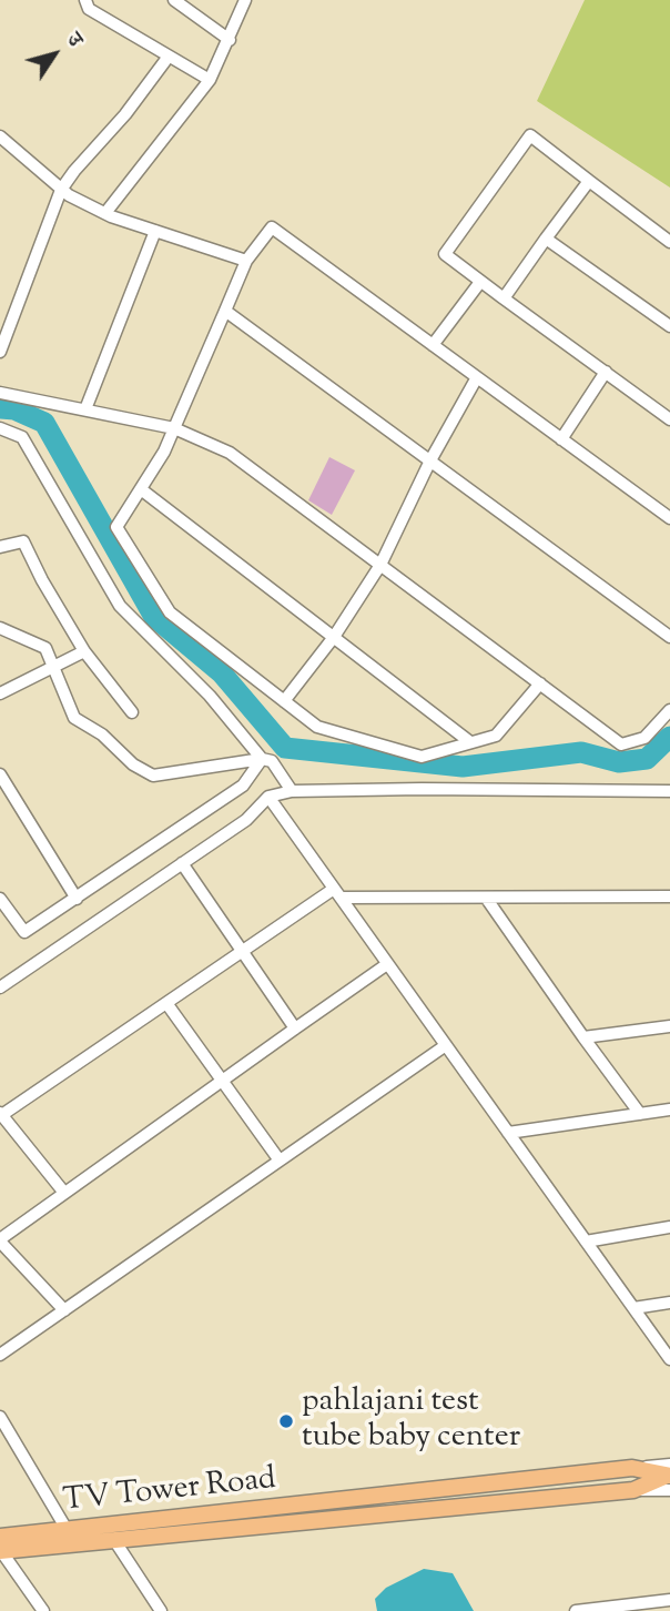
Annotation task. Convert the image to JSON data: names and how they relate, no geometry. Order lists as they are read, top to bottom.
{
  "streets": {
    "main road": ["TV Tower Road"]
  },
  "places": ["pahlajani test tube baby center"],
  "north": "top right"
}
